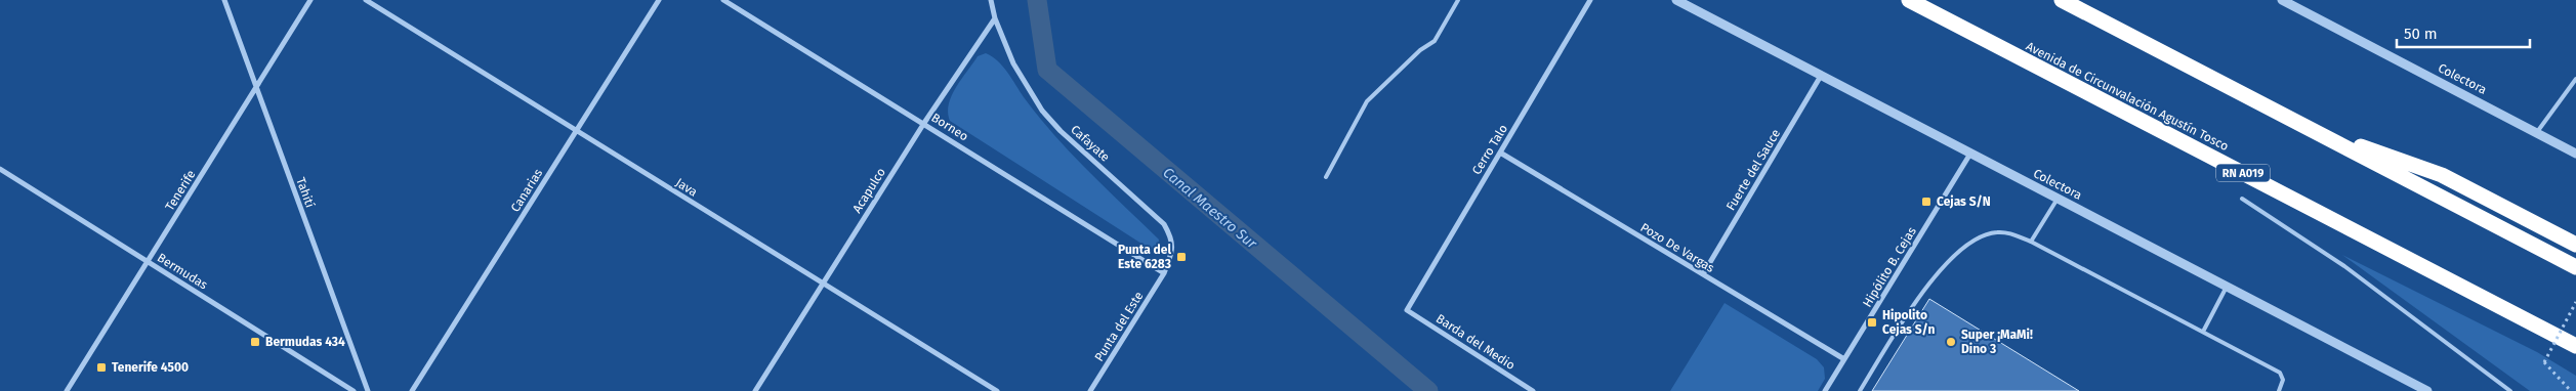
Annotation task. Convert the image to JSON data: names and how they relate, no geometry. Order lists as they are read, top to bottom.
{
  "streets": {
    "highway": ["Avenida de Circunvalación Agustín Tosco", "RN A019"],
    "street": [
      "Colectora",
      "Borneo",
      "Cafayate",
      "Cerro Talo",
      "Fuerte del Sauce",
      "Java",
      "Tenerife",
      "Canarias",
      "Acapulco",
      "Tahití",
      "Pozo De Vargas",
      "Hipólito B. Cejas",
      "Bermudas",
      "Punta del Este",
      "Barda del Medio"
    ]
  },
  "crossings": [
    ["Colectora", "Fuerte del Sauce"],
    ["Colectora", "Hipólito B. Cejas"],
    ["Borneo", "Cafayate"],
    ["Borneo", "Acapulco"],
    ["Borneo", "Punta del Este"],
    ["Cafayate", "Acapulco"],
    ["Cafayate", "Punta del Este"],
    ["Cerro Talo", "Pozo De Vargas"],
    ["Cerro Talo", "Barda del Medio"],
    ["Fuerte del Sauce", "Pozo De Vargas"],
    ["Java", "Canarias"],
    ["Java", "Acapulco"],
    ["Tenerife", "Tahití"],
    ["Tenerife", "Bermudas"],
    ["Pozo De Vargas", "Hipólito B. Cejas"]
  ],
  "water": ["Canal Maestro Sur"],
  "places": {
    "transit": [
      "Cejas S/N",
      "Punta del Este 6283",
      "Hipolito Cejas S/n",
      "Bermudas 434",
      "Tenerife 4500"
    ],
    "other": ["Super ¡MaMi! Dino 3"]
  },
  "scale_bar": "50 m"
}
